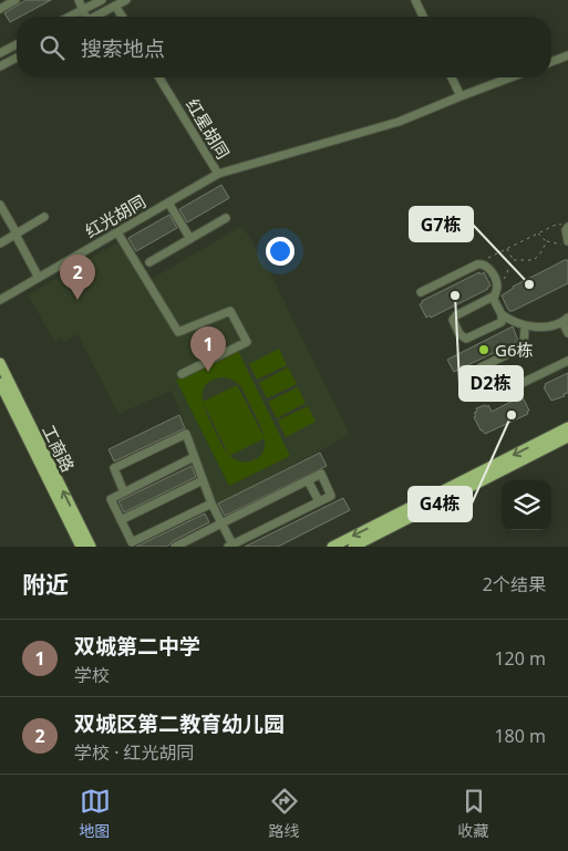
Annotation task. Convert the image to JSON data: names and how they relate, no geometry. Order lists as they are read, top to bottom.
{
  "streets": {
    "main road": ["工商路"],
    "street": ["红星胡同", "红光胡同"]
  },
  "crossings": [
    ["红星胡同", "红光胡同"]
  ],
  "places": [
    "G7栋",
    "D2栋",
    "G6栋",
    "G4栋"
  ],
  "page": {
    "search": "搜索地点",
    "pins": ["2", "1"],
    "heading": ["附近", "2个结果"],
    "list": [
      {
        "mark": "1",
        "name": "双城第二中学",
        "note": "学校",
        "value": "120 m"
      },
      {
        "mark": "2",
        "name": "双城区第二教育幼儿园",
        "note": "学校 · 红光胡同",
        "value": "180 m"
      }
    ],
    "nav": ["地图", "路线", "收藏"]
  }
}
